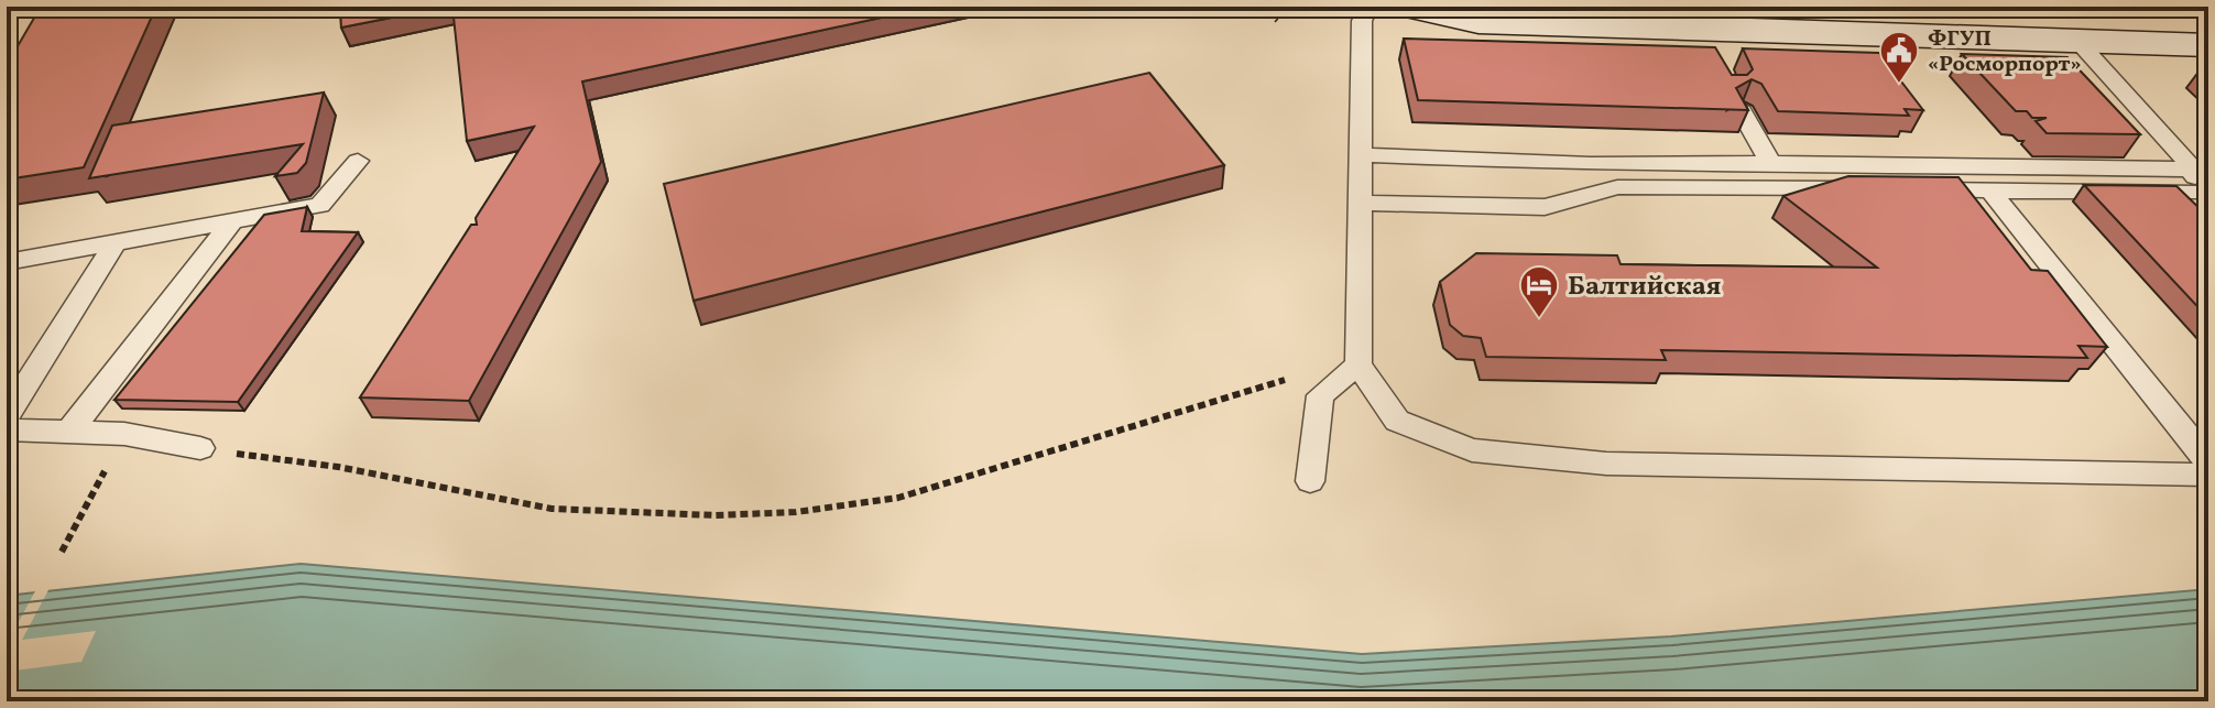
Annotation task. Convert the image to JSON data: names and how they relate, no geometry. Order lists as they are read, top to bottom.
{
  "places": {
    "public building": ["ФГУП «Росморпорт»"],
    "hotel": ["Балтийская"]
  }
}
